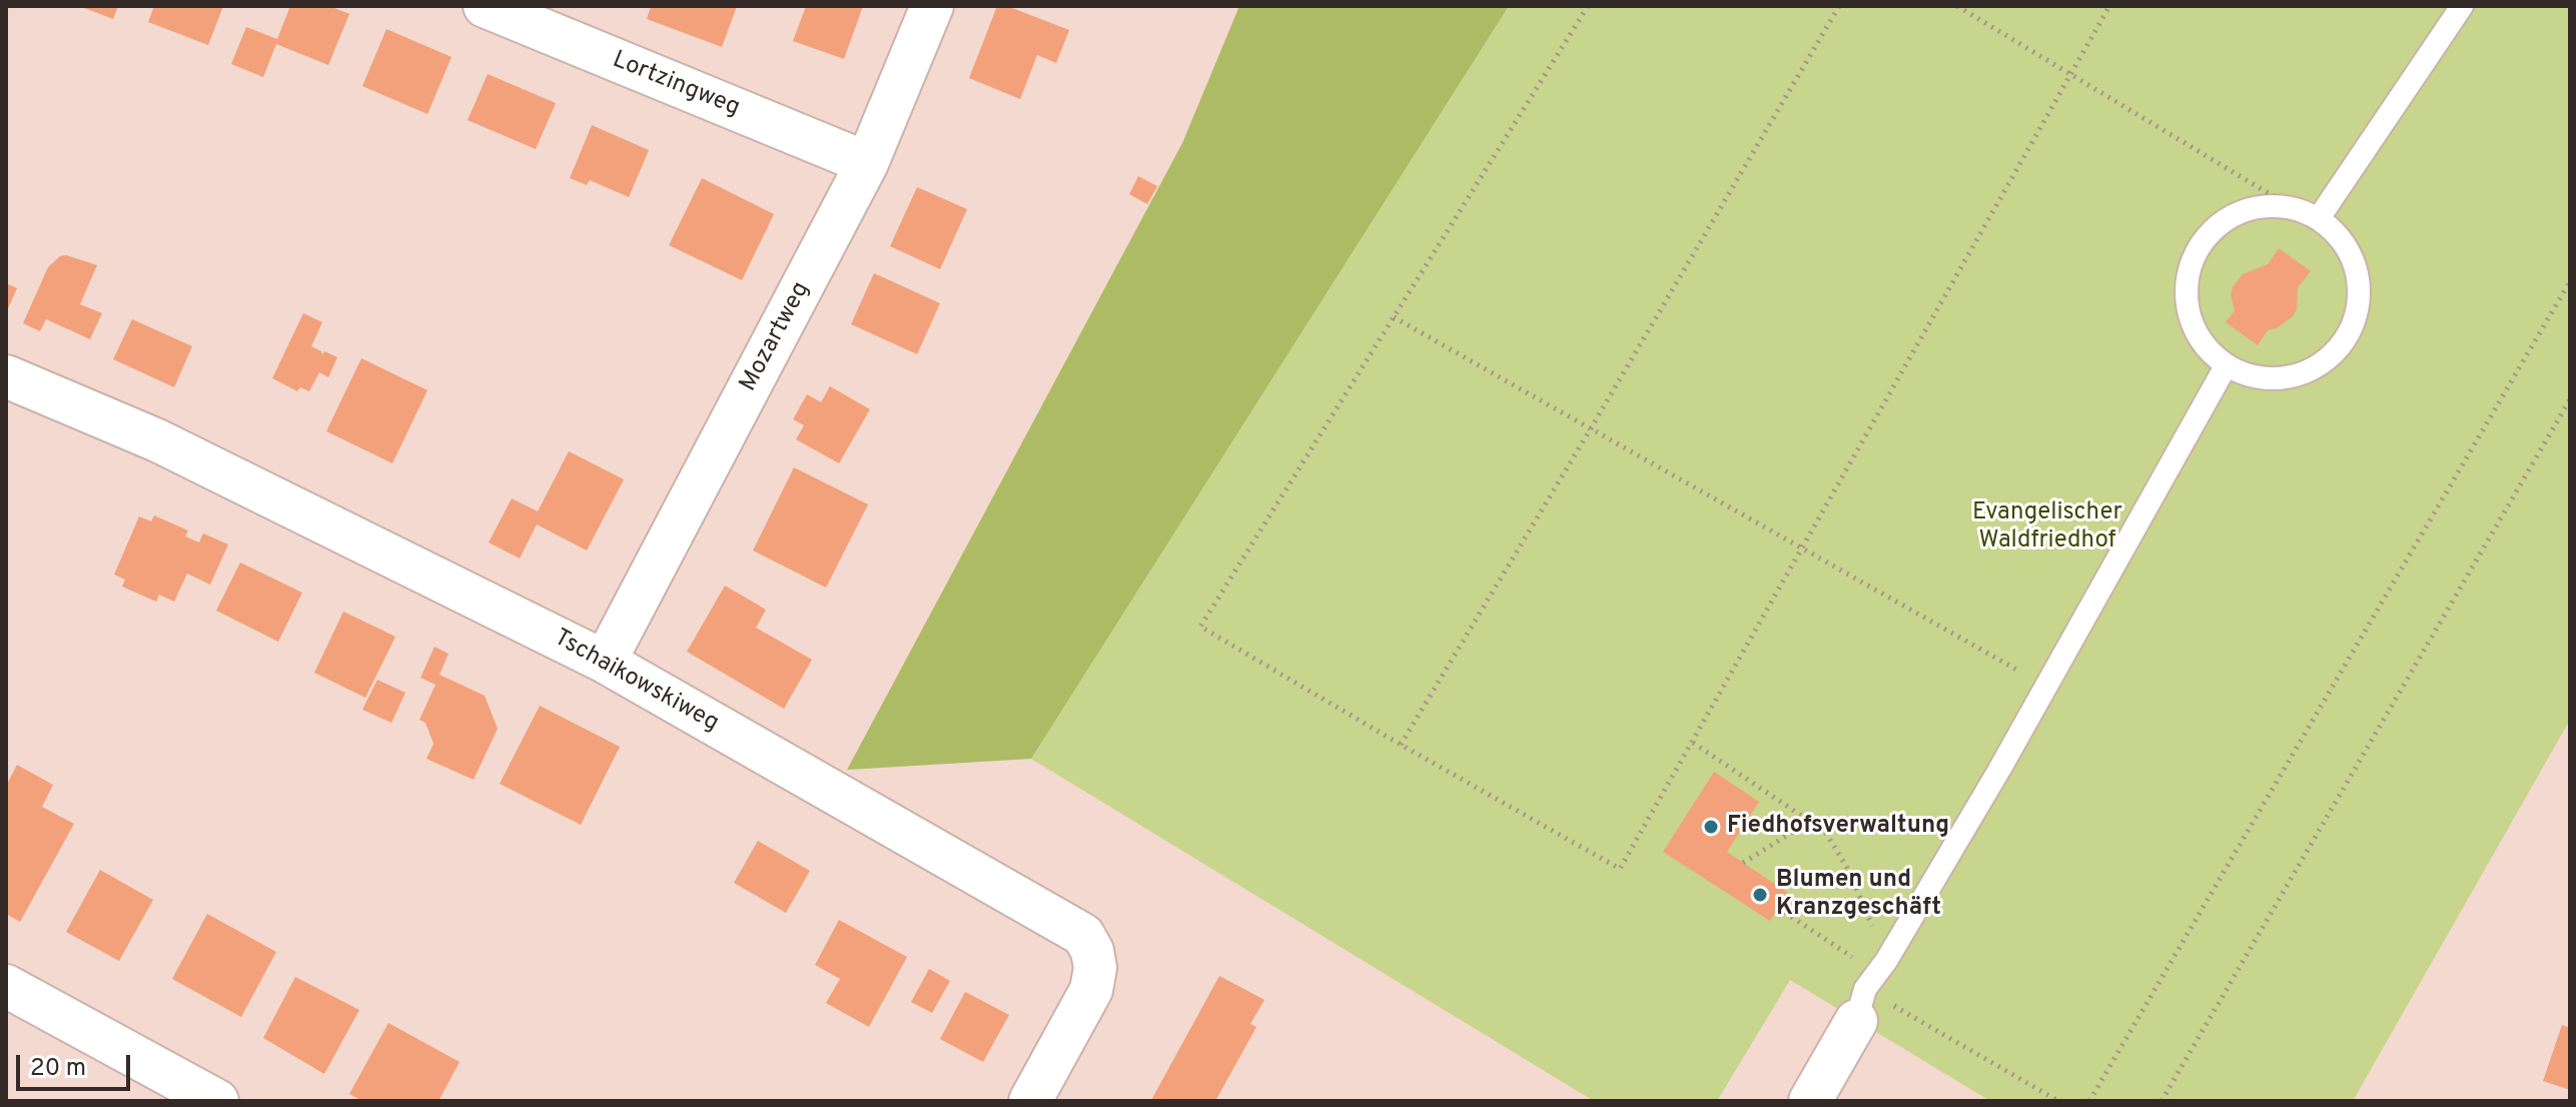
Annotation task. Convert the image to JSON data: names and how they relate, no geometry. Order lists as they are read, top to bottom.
{
  "streets": {
    "street": ["Lortzingweg", "Mozartweg", "Tschaikowskiweg"]
  },
  "crossings": [
    ["Lortzingweg", "Mozartweg"],
    ["Mozartweg", "Tschaikowskiweg"]
  ],
  "parks": ["Evangelischer Waldfriedhof"],
  "places": ["Fiedhofsverwaltung", "Blumen und Kranzgeschäft"],
  "scale_bar": "20 m"
}
